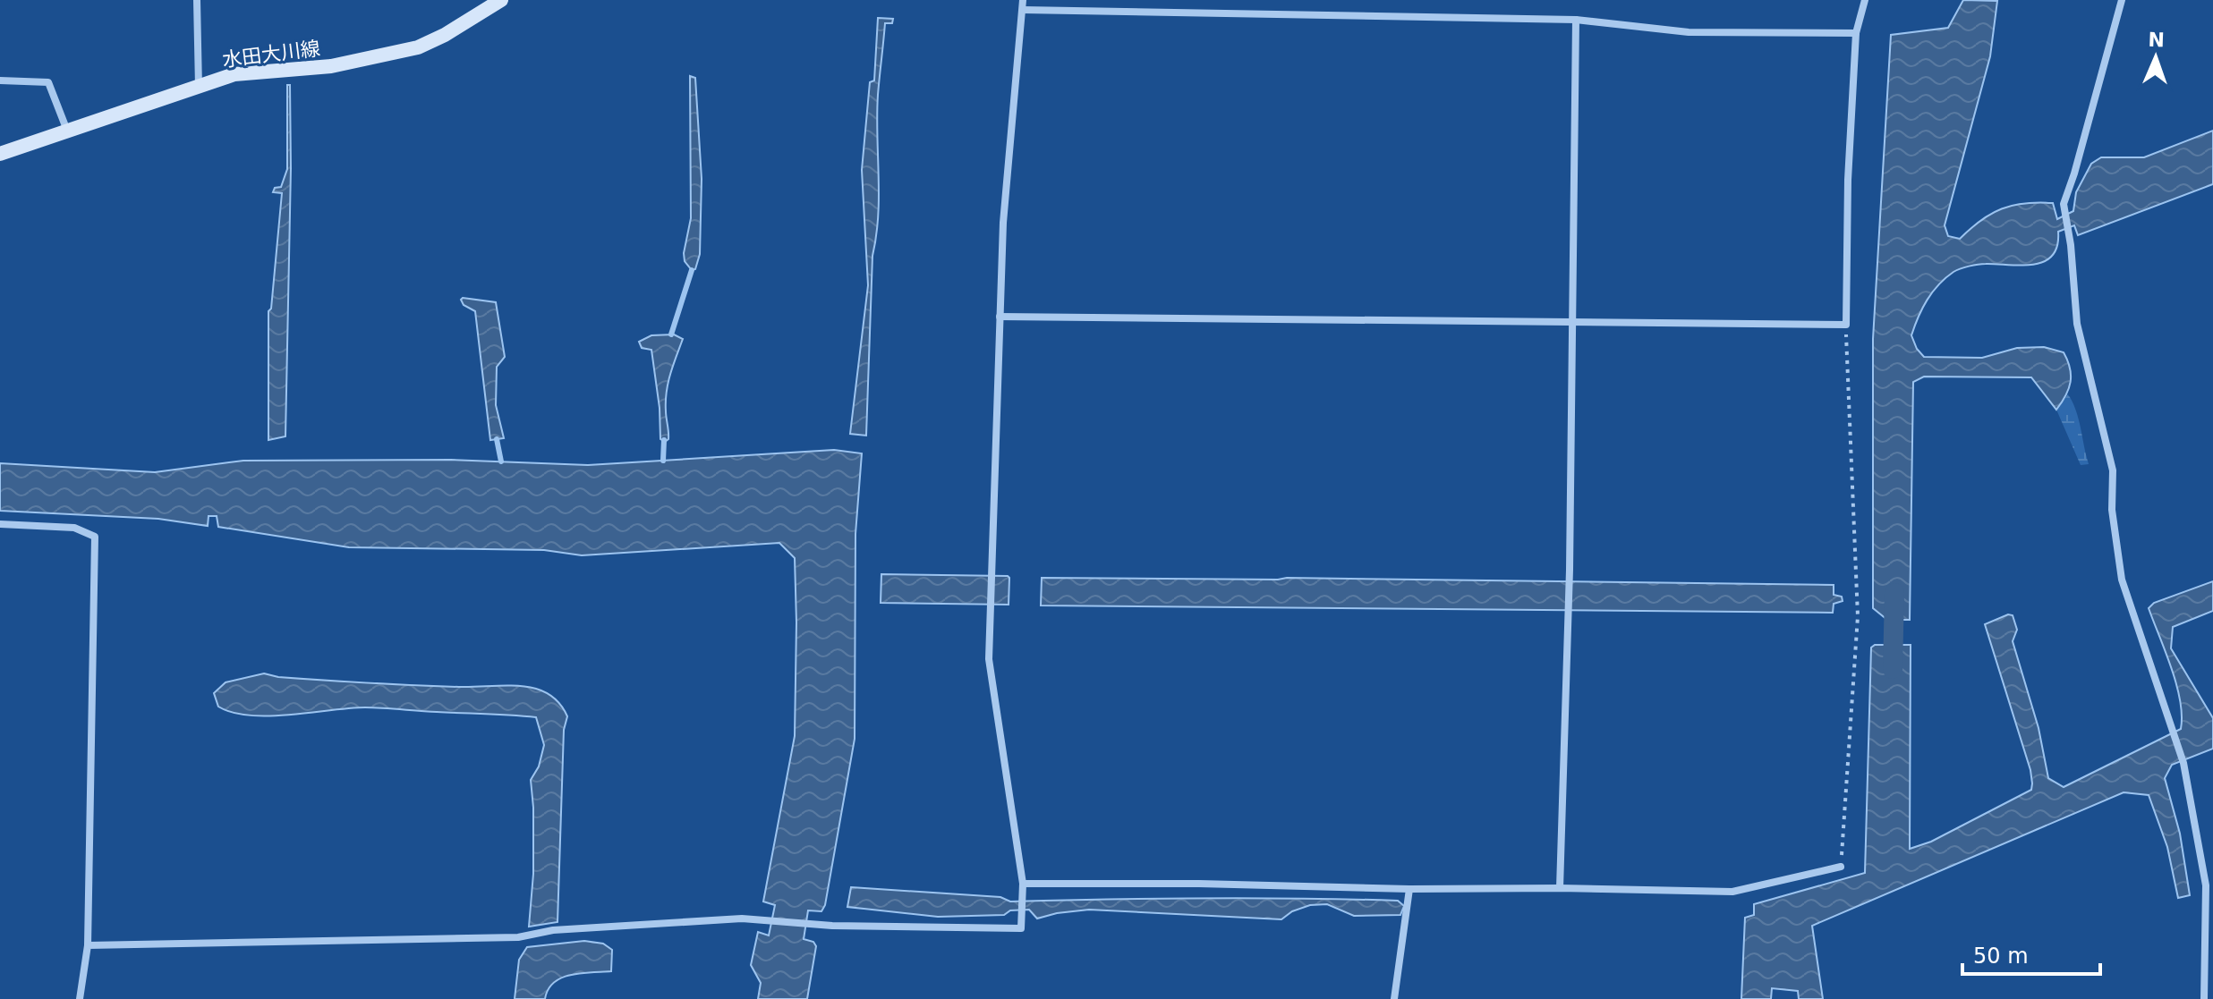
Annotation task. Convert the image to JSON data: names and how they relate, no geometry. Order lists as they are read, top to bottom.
{
  "streets": {
    "main road": ["水田大川線"]
  },
  "scale_bar": "50 m",
  "north": "top"
}
